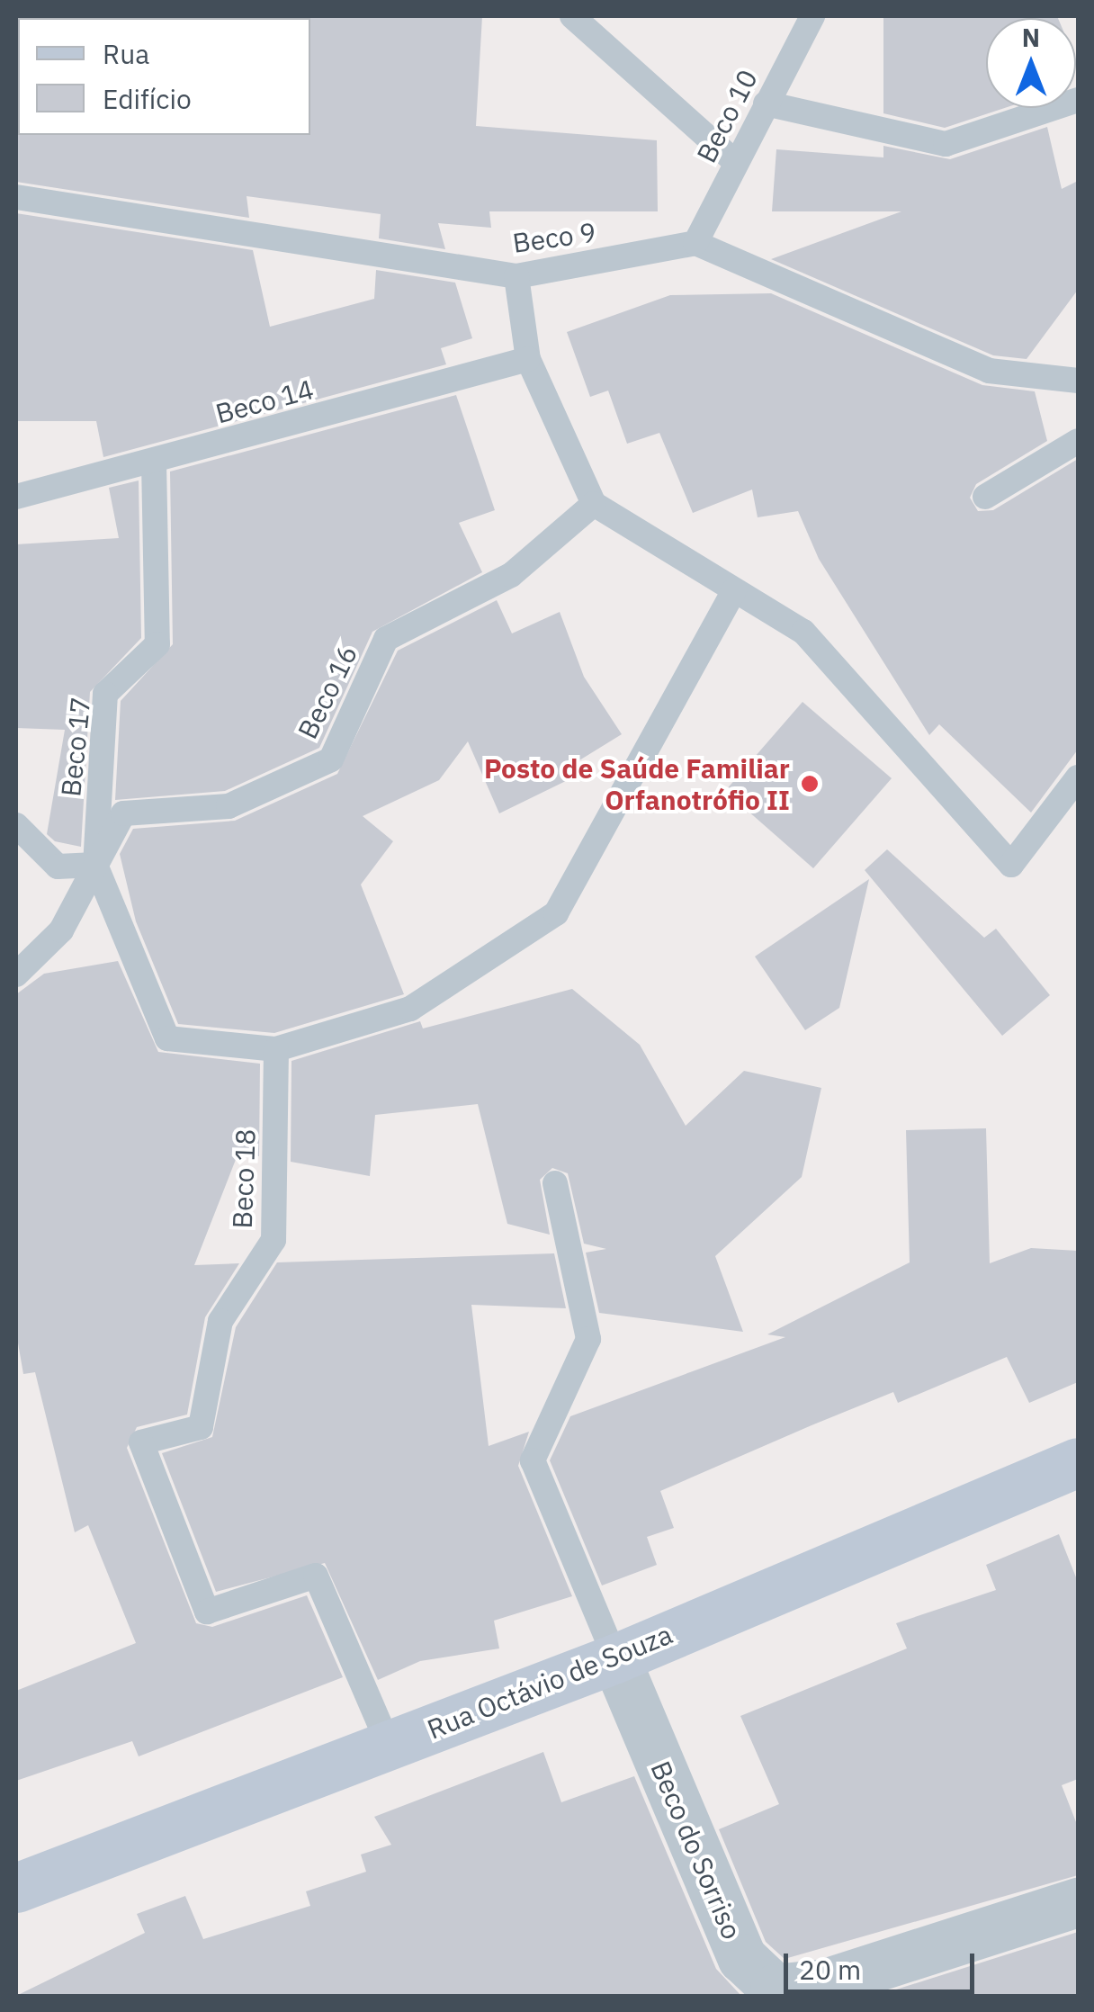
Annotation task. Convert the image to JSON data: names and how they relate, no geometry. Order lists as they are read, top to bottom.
{
  "streets": {
    "street": ["Rua Octávio de Souza", "Beco do Sorriso"],
    "lane": [
      "Beco 10",
      "Beco 9",
      "Beco 14",
      "Beco 16",
      "Beco 17",
      "Beco 18"
    ]
  },
  "crossings": [
    ["Beco 10", "Beco 9"],
    ["Beco 14", "Beco 17"],
    ["Beco 16", "Beco 17"],
    ["Beco 18", "Rua Octávio de Souza"],
    ["Rua Octávio de Souza", "Beco do Sorriso"]
  ],
  "places": ["Posto de Saúde Familiar Orfanotrófio II"],
  "legend": ["Rua", "Edifício"],
  "scale_bar": "20 m",
  "north": "top"
}
